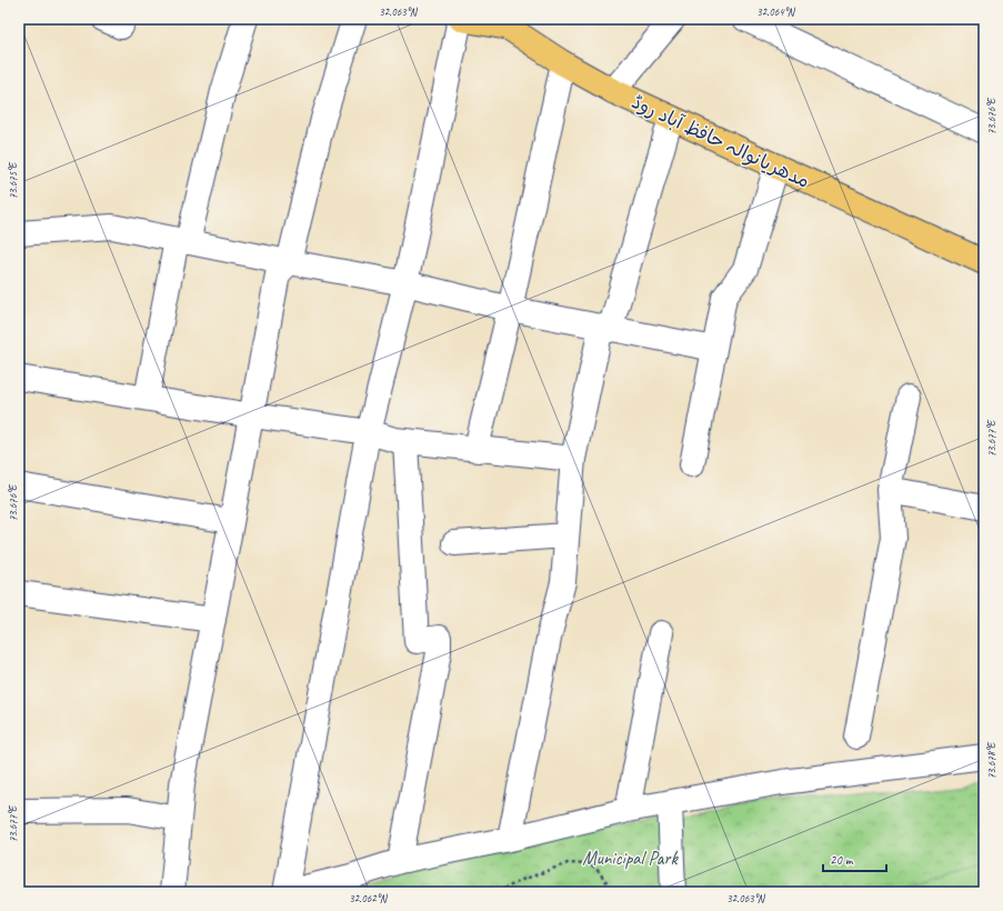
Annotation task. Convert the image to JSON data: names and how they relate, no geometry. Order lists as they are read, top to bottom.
{
  "streets": {
    "main road": ["مدھریانوالہ حافظ آباد روڈ"]
  },
  "parks": ["Municipal Park"],
  "scale_bar": "20 m",
  "coordinates": [
    "32.063°N",
    "32.064°N",
    "73.676°E",
    "73.675°E",
    "73.677°E",
    "73.678°E",
    "32.062°N"
  ]
}
